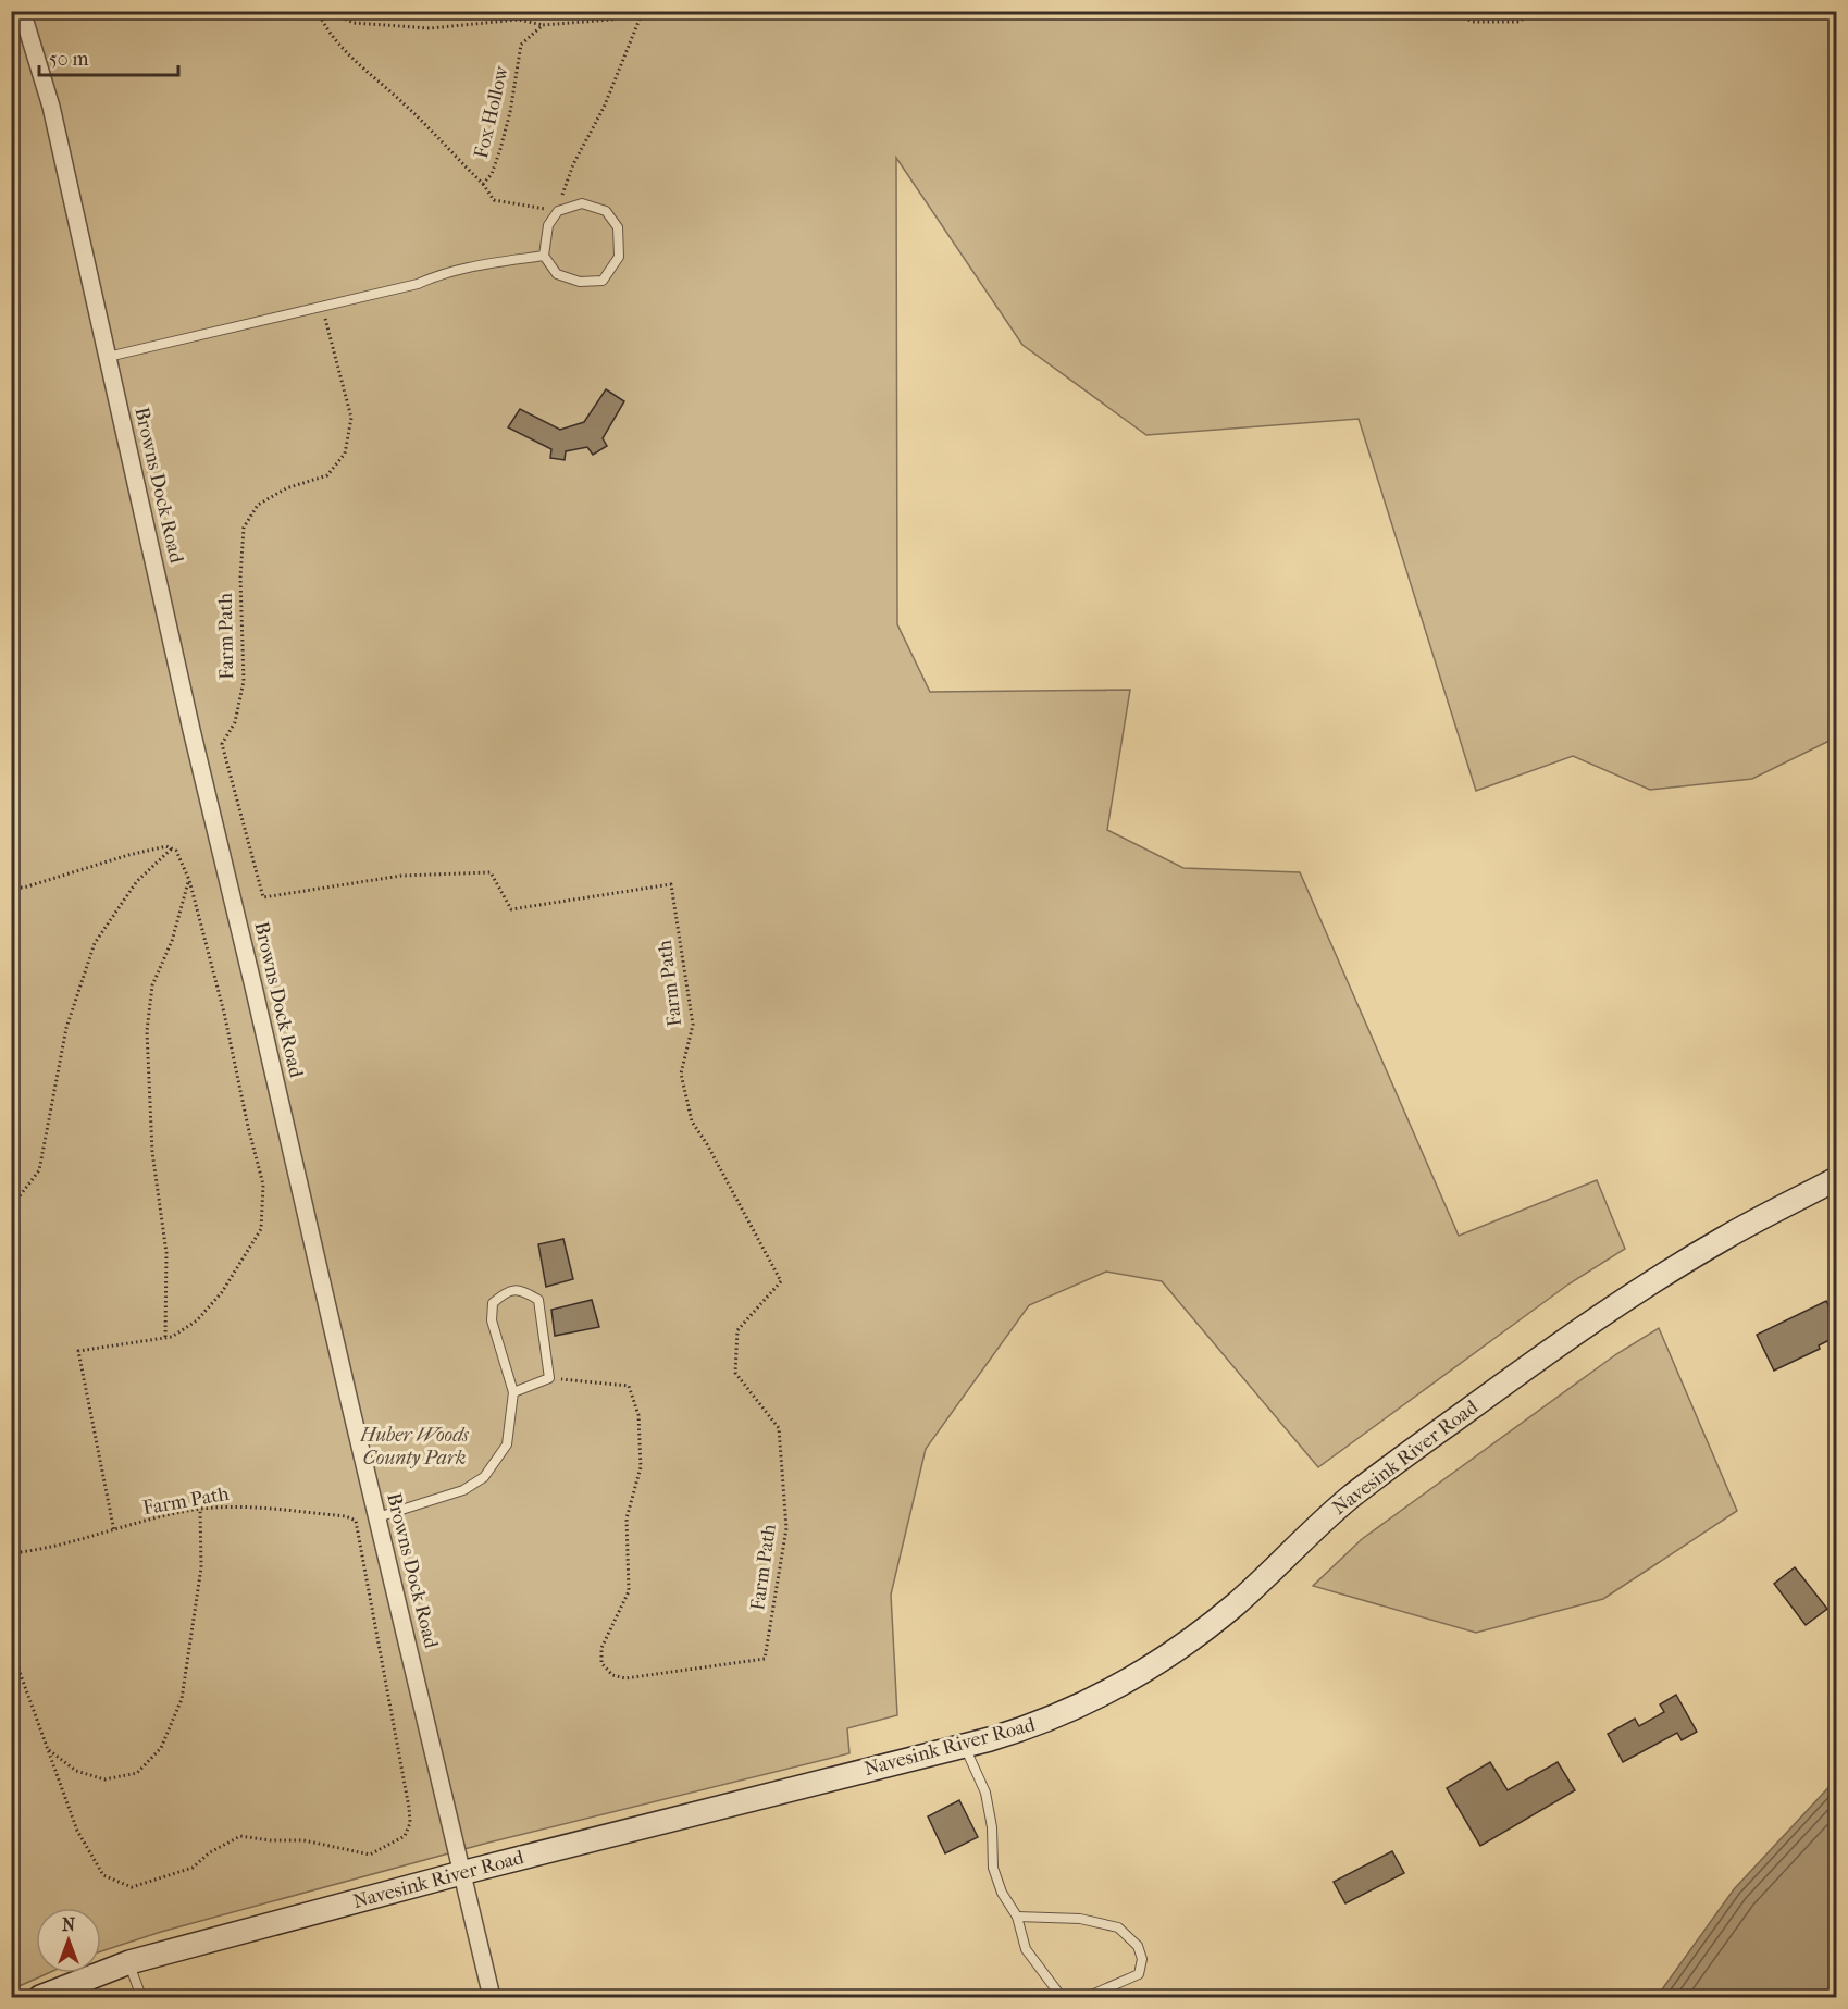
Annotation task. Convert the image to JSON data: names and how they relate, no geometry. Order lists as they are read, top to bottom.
{
  "streets": {
    "main road": ["Navesink River Road"],
    "street": ["Browns Dock Road"],
    "path": ["Fox Hollow", "Farm Path"]
  },
  "crossings": [
    ["Browns Dock Road", "Navesink River Road"]
  ],
  "parks": ["Huber Woods County Park"],
  "scale_bar": "50 m",
  "north": "top"
}
